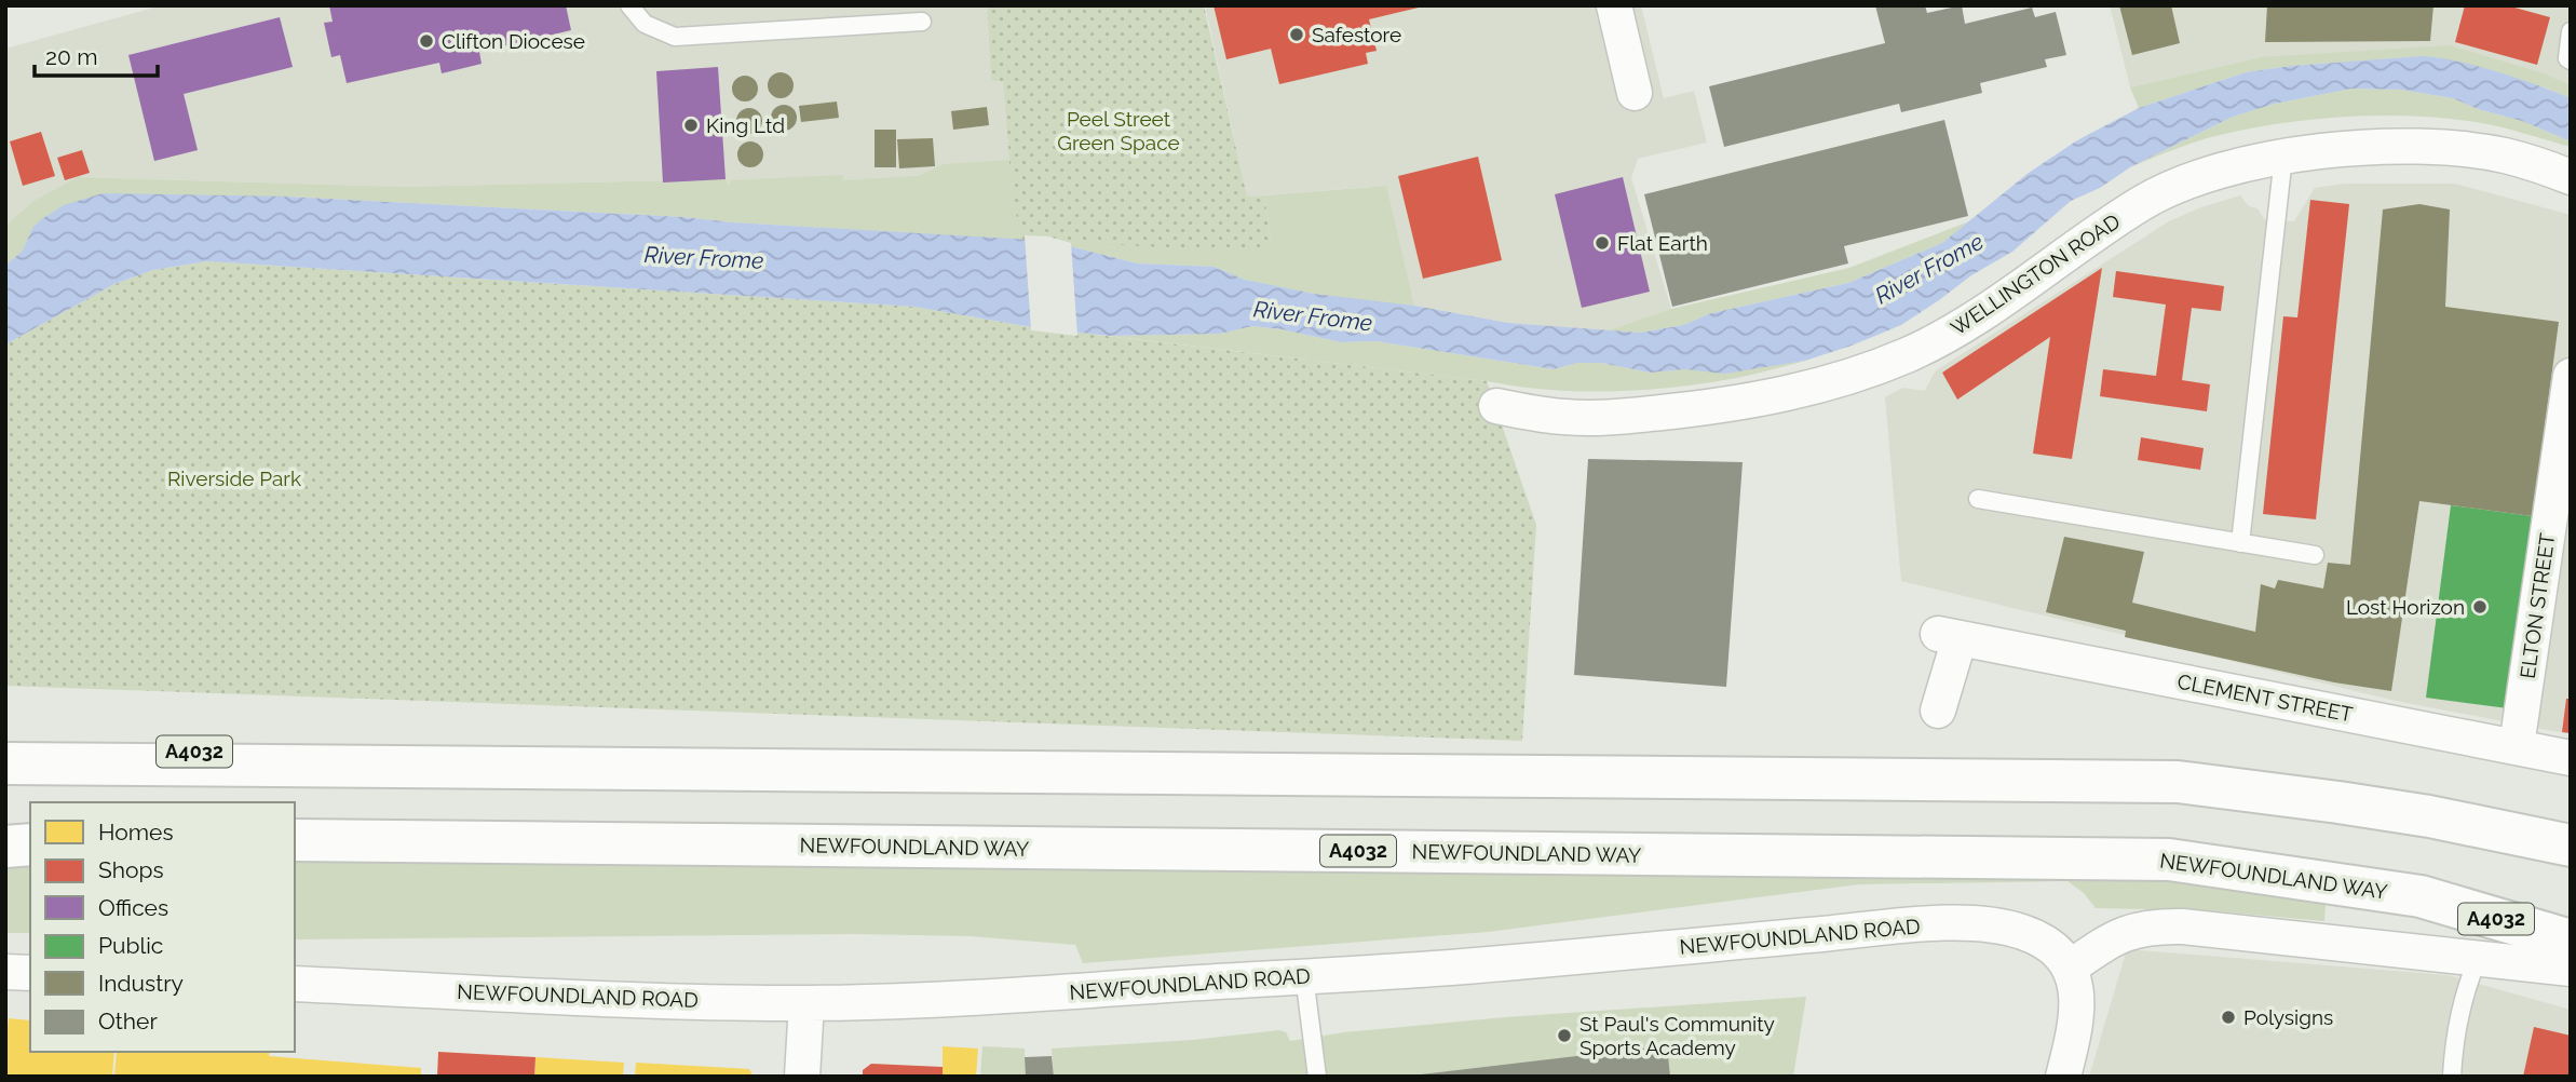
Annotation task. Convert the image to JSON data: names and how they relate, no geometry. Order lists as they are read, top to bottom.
{
  "streets": {
    "highway": ["A4032", "NEWFOUNDLAND WAY"],
    "street": [
      "WELLINGTON ROAD",
      "ELTON STREET",
      "CLEMENT STREET",
      "NEWFOUNDLAND ROAD"
    ]
  },
  "crossings": [
    ["ELTON STREET", "CLEMENT STREET"]
  ],
  "water": ["River Frome"],
  "parks": ["Peel Street Green Space", "Riverside Park"],
  "places": [
    "Safestore",
    "Clifton Diocese",
    "King Ltd",
    "Flat Earth",
    "Lost Horizon",
    "Polysigns",
    "St Paul's Community Sports Academy"
  ],
  "legend": [
    "Homes",
    "Shops",
    "Offices",
    "Public",
    "Industry",
    "Other"
  ],
  "scale_bar": "20 m"
}
